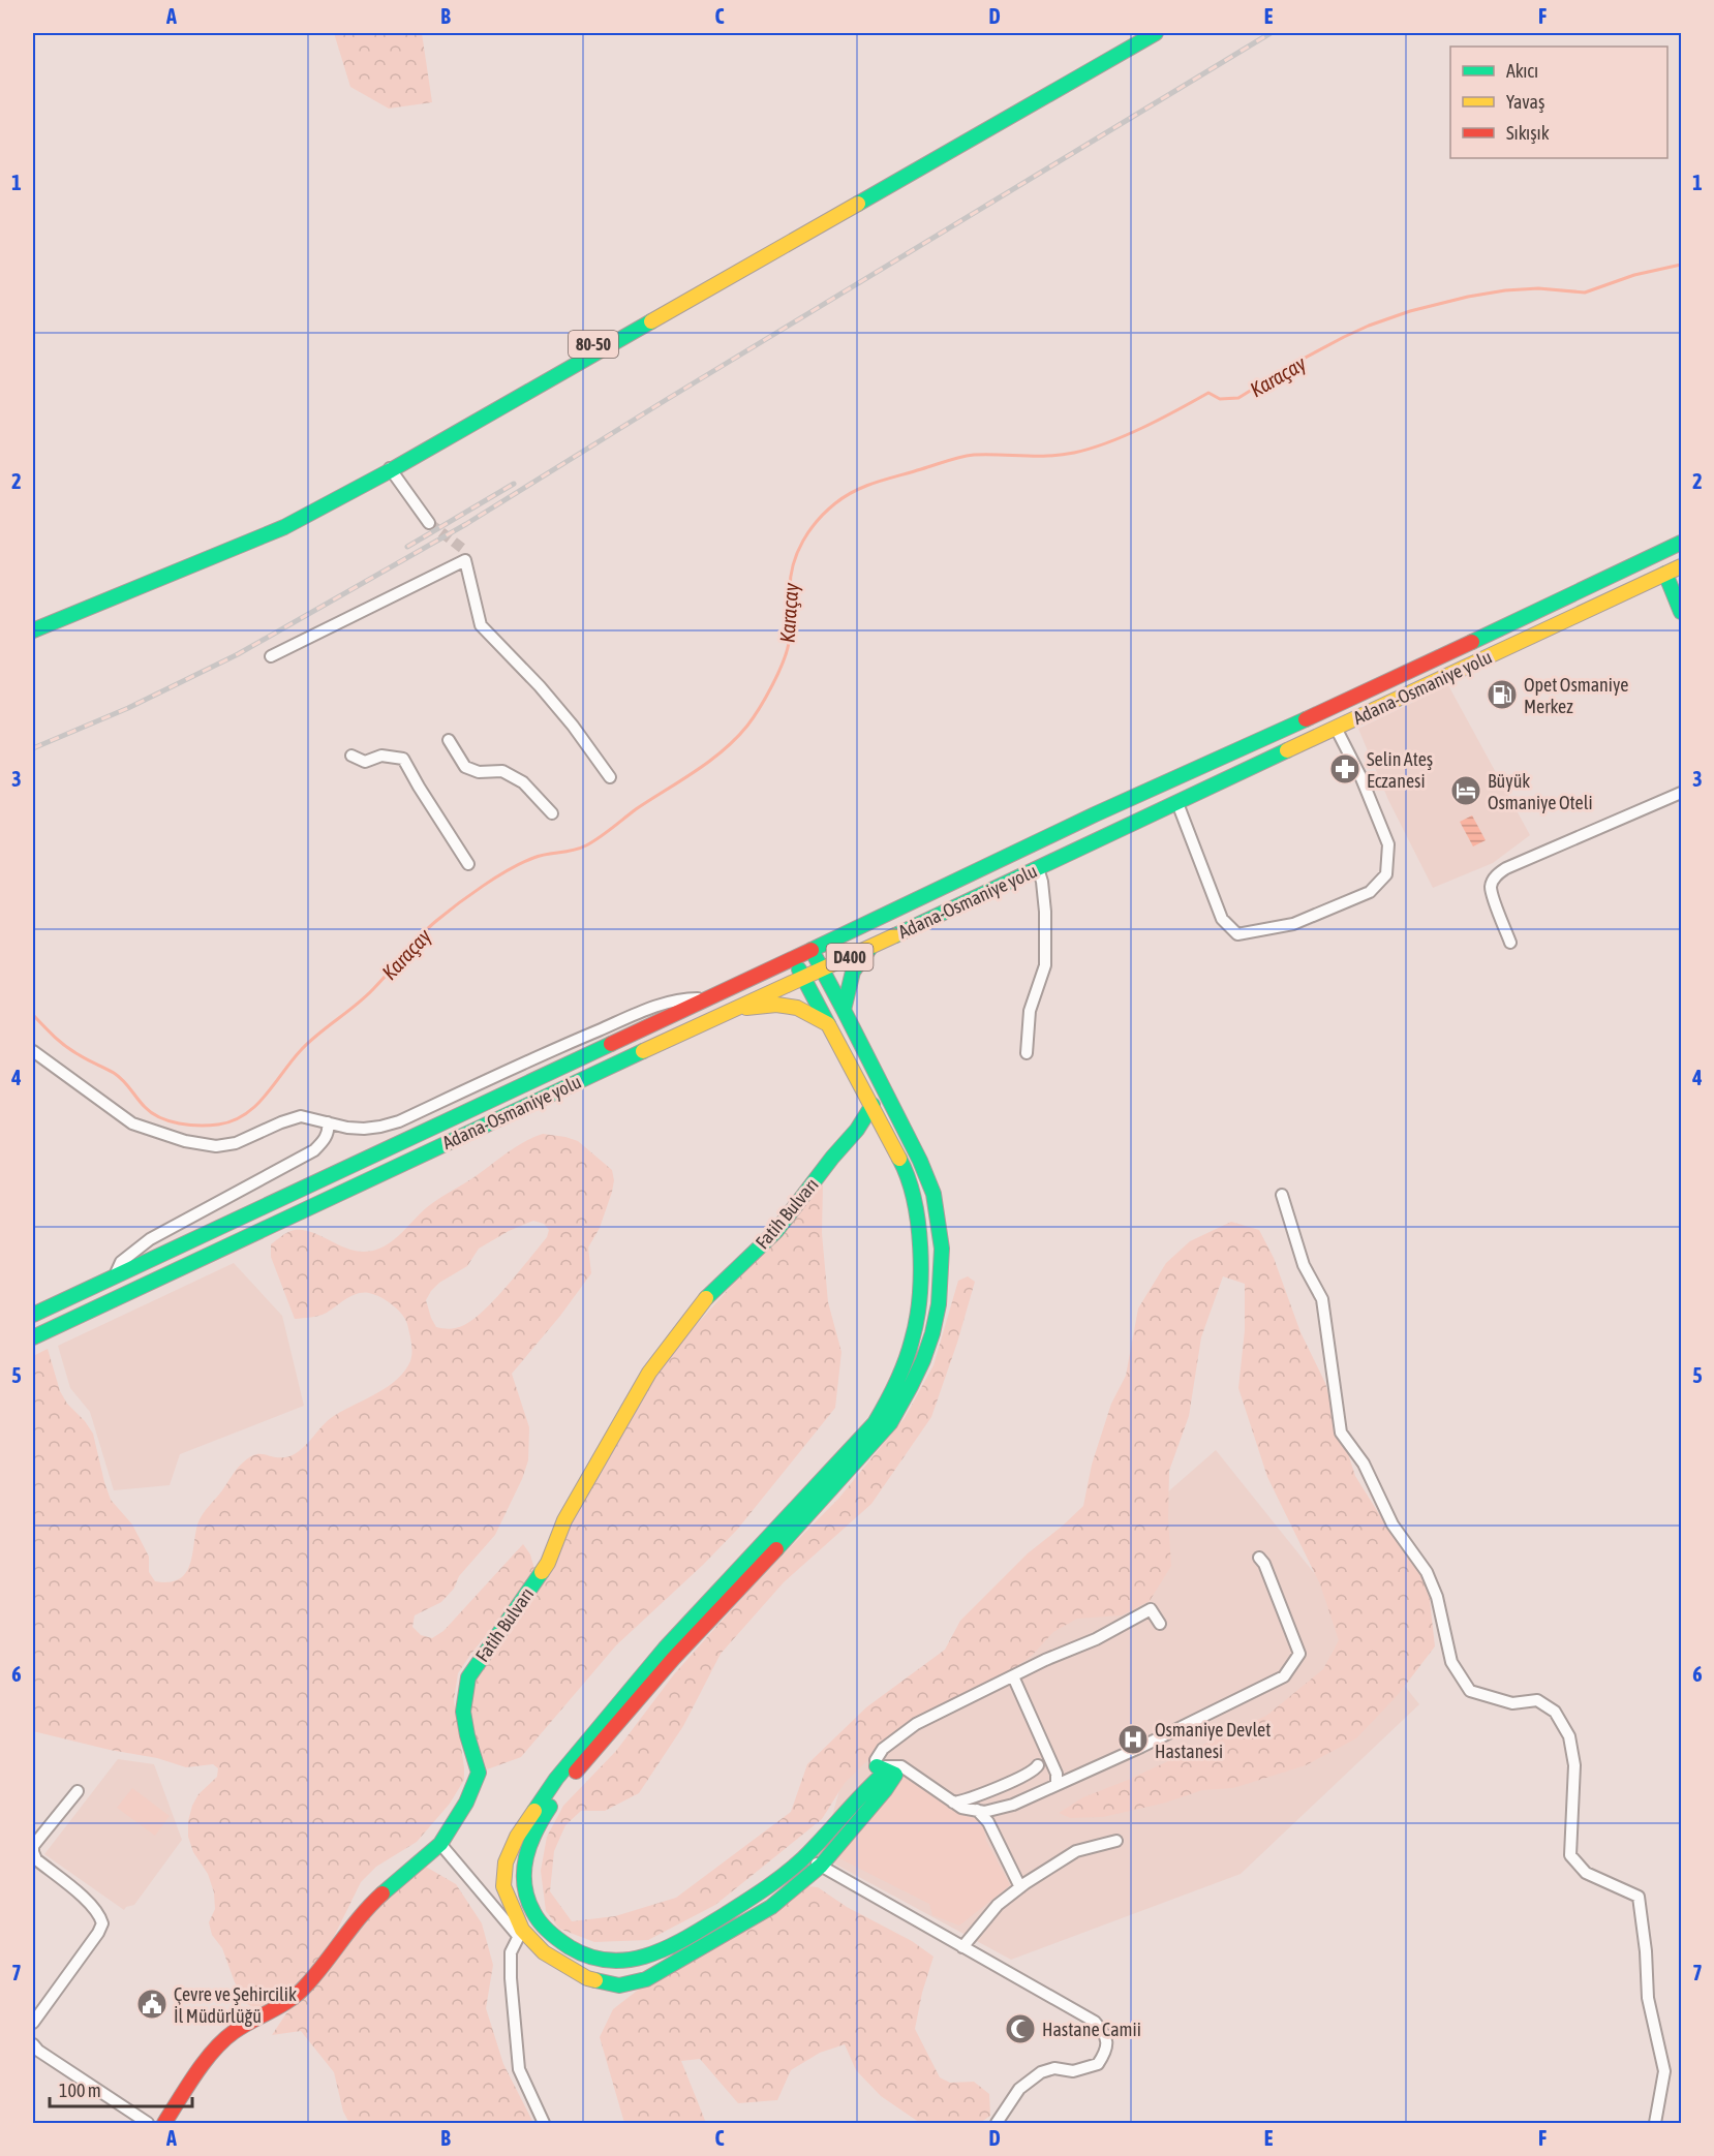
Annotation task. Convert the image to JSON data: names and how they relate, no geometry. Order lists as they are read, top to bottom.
{
  "streets": {
    "main road": [
      "80-50",
      "Adana-Osmaniye yolu",
      "D400",
      "Fatih Bulvarı"
    ]
  },
  "crossings": [
    ["Adana-Osmaniye yolu", "D400"]
  ],
  "water": ["Karaçay"],
  "places": {
    "fuel station": ["Opet Osmaniye Merkez"],
    "pharmacy": ["Selin Ateş Eczanesi"],
    "hotel": ["Büyük Osmaniye Oteli"],
    "hospital": ["Osmaniye Devlet Hastanesi"],
    "public building": ["Çevre ve Şehircilik İl Müdürlüğü"],
    "mosque": ["Hastane Camii"]
  },
  "legend": ["Akıcı", "Yavaş", "Sıkışık"],
  "scale_bar": "100 m",
  "grid": {
    "columns": [
      "A",
      "B",
      "C",
      "D",
      "E",
      "F"
    ],
    "rows": [
      "1",
      "2",
      "3",
      "4",
      "5",
      "6",
      "7"
    ]
  }
}
